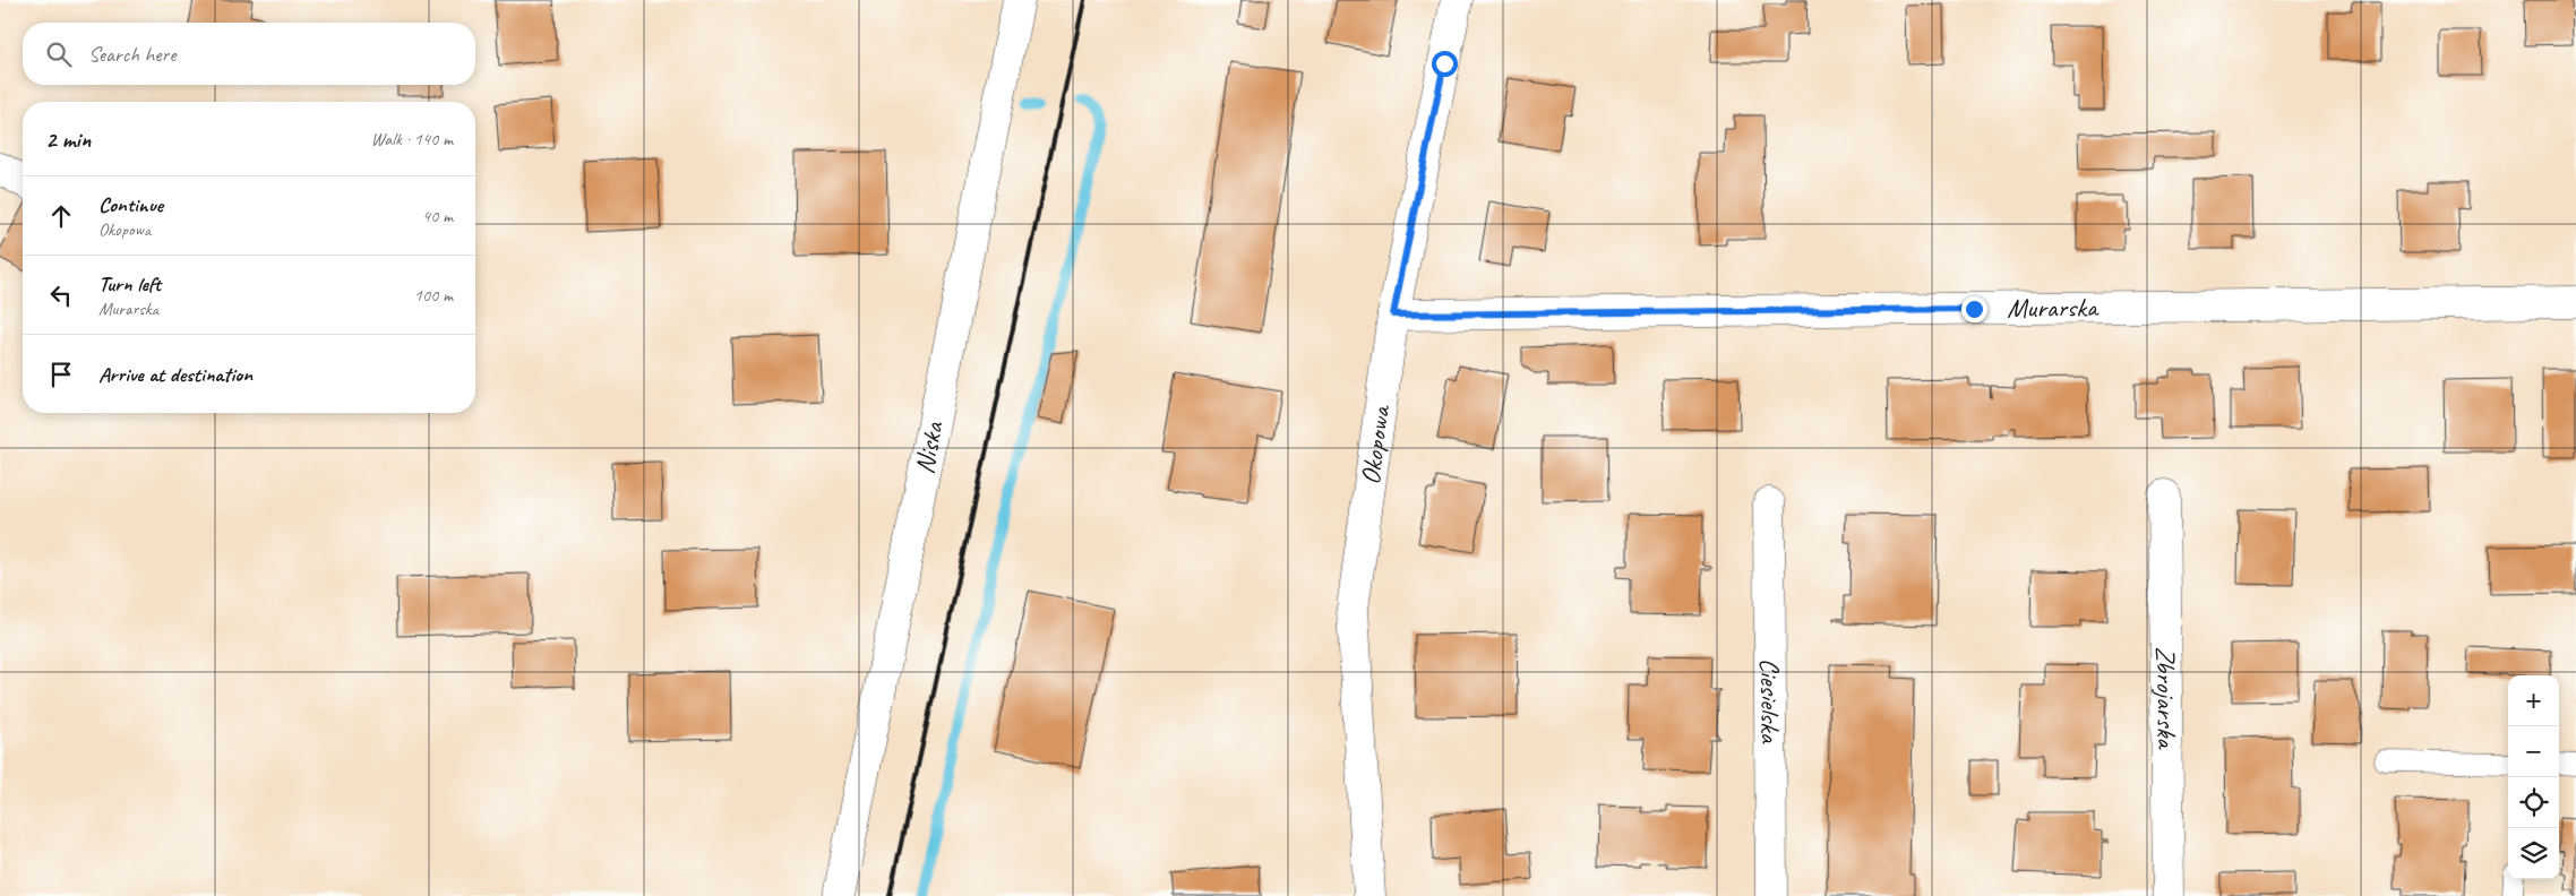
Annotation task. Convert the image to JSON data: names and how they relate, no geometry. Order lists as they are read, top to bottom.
{
  "streets": {
    "street": [
      "Murarska",
      "Okopowa",
      "Niska",
      "Zbrojarska",
      "Ciesielska"
    ]
  },
  "crossings": [
    ["Murarska", "Okopowa"]
  ],
  "page": {
    "search": "Search here",
    "heading": ["2 min", "Walk · 140 m"],
    "list": [
      ["Continue", "Okopowa", "40 m"],
      ["Turn left", "Murarska", "100 m"],
      "Arrive at destination"
    ],
    "map_buttons": ["+", "−"]
  }
}
